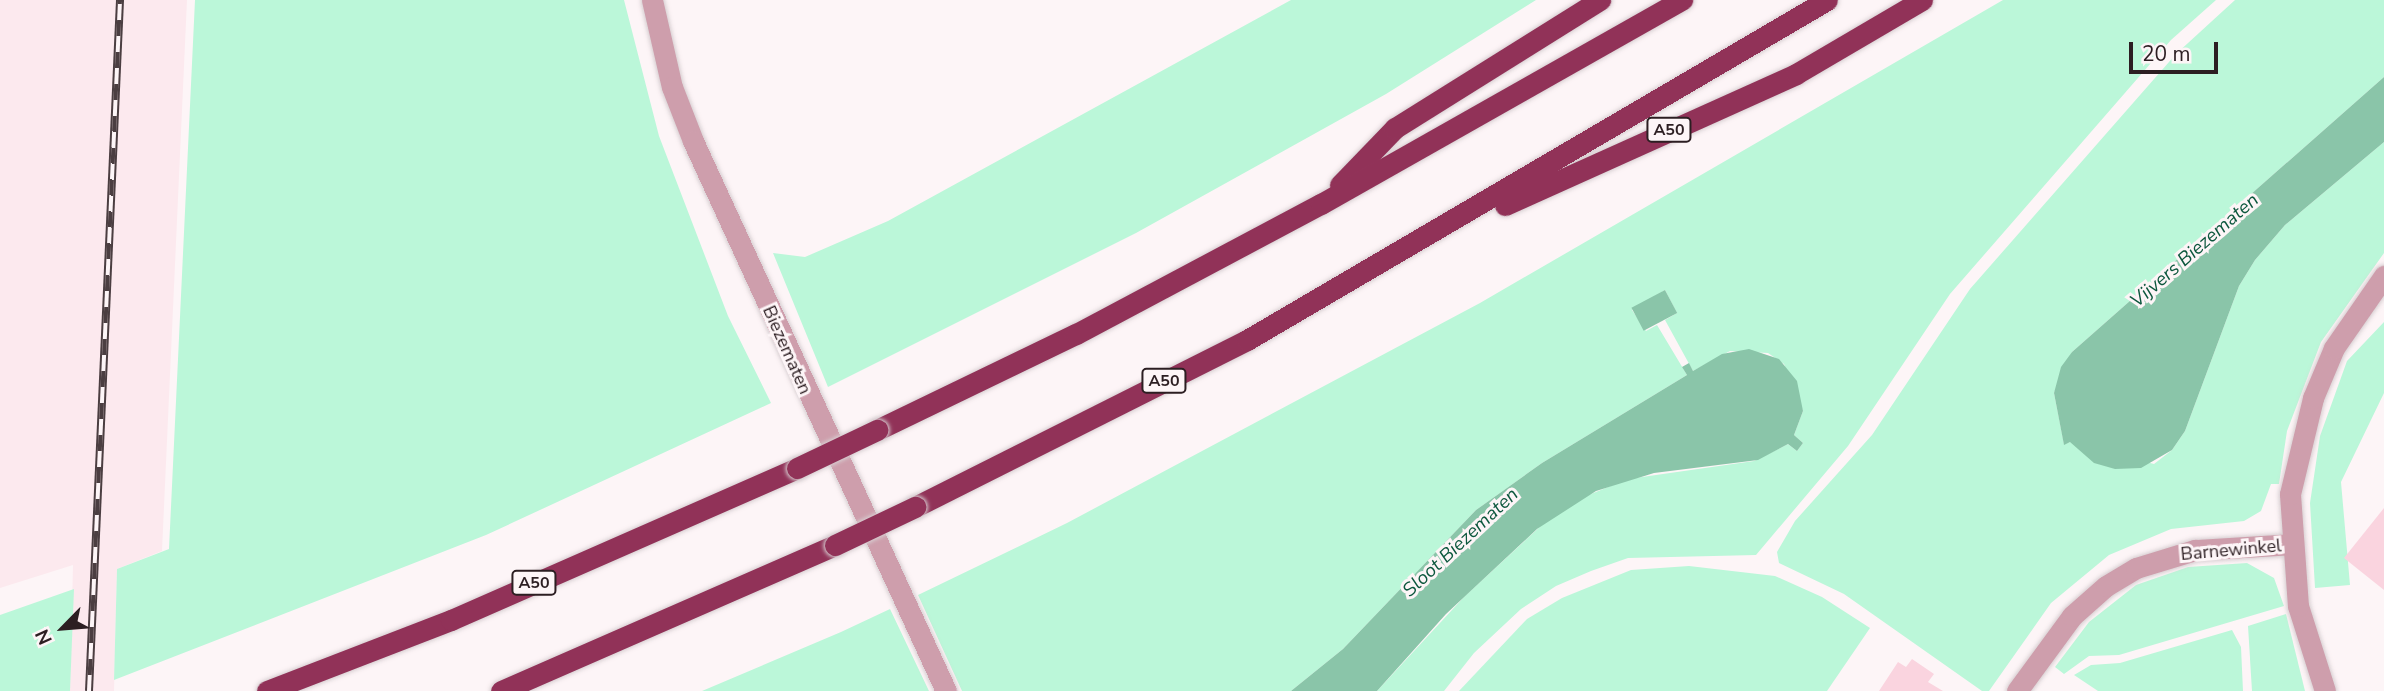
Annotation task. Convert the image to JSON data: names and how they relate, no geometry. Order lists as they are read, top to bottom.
{
  "streets": {
    "highway": ["A50"],
    "street": ["Biezematen", "Barnewinkel"]
  },
  "water": ["Vijvers Biezematen", "Sloot Biezematen"],
  "scale_bar": "20 m",
  "north": "bottom left"
}
